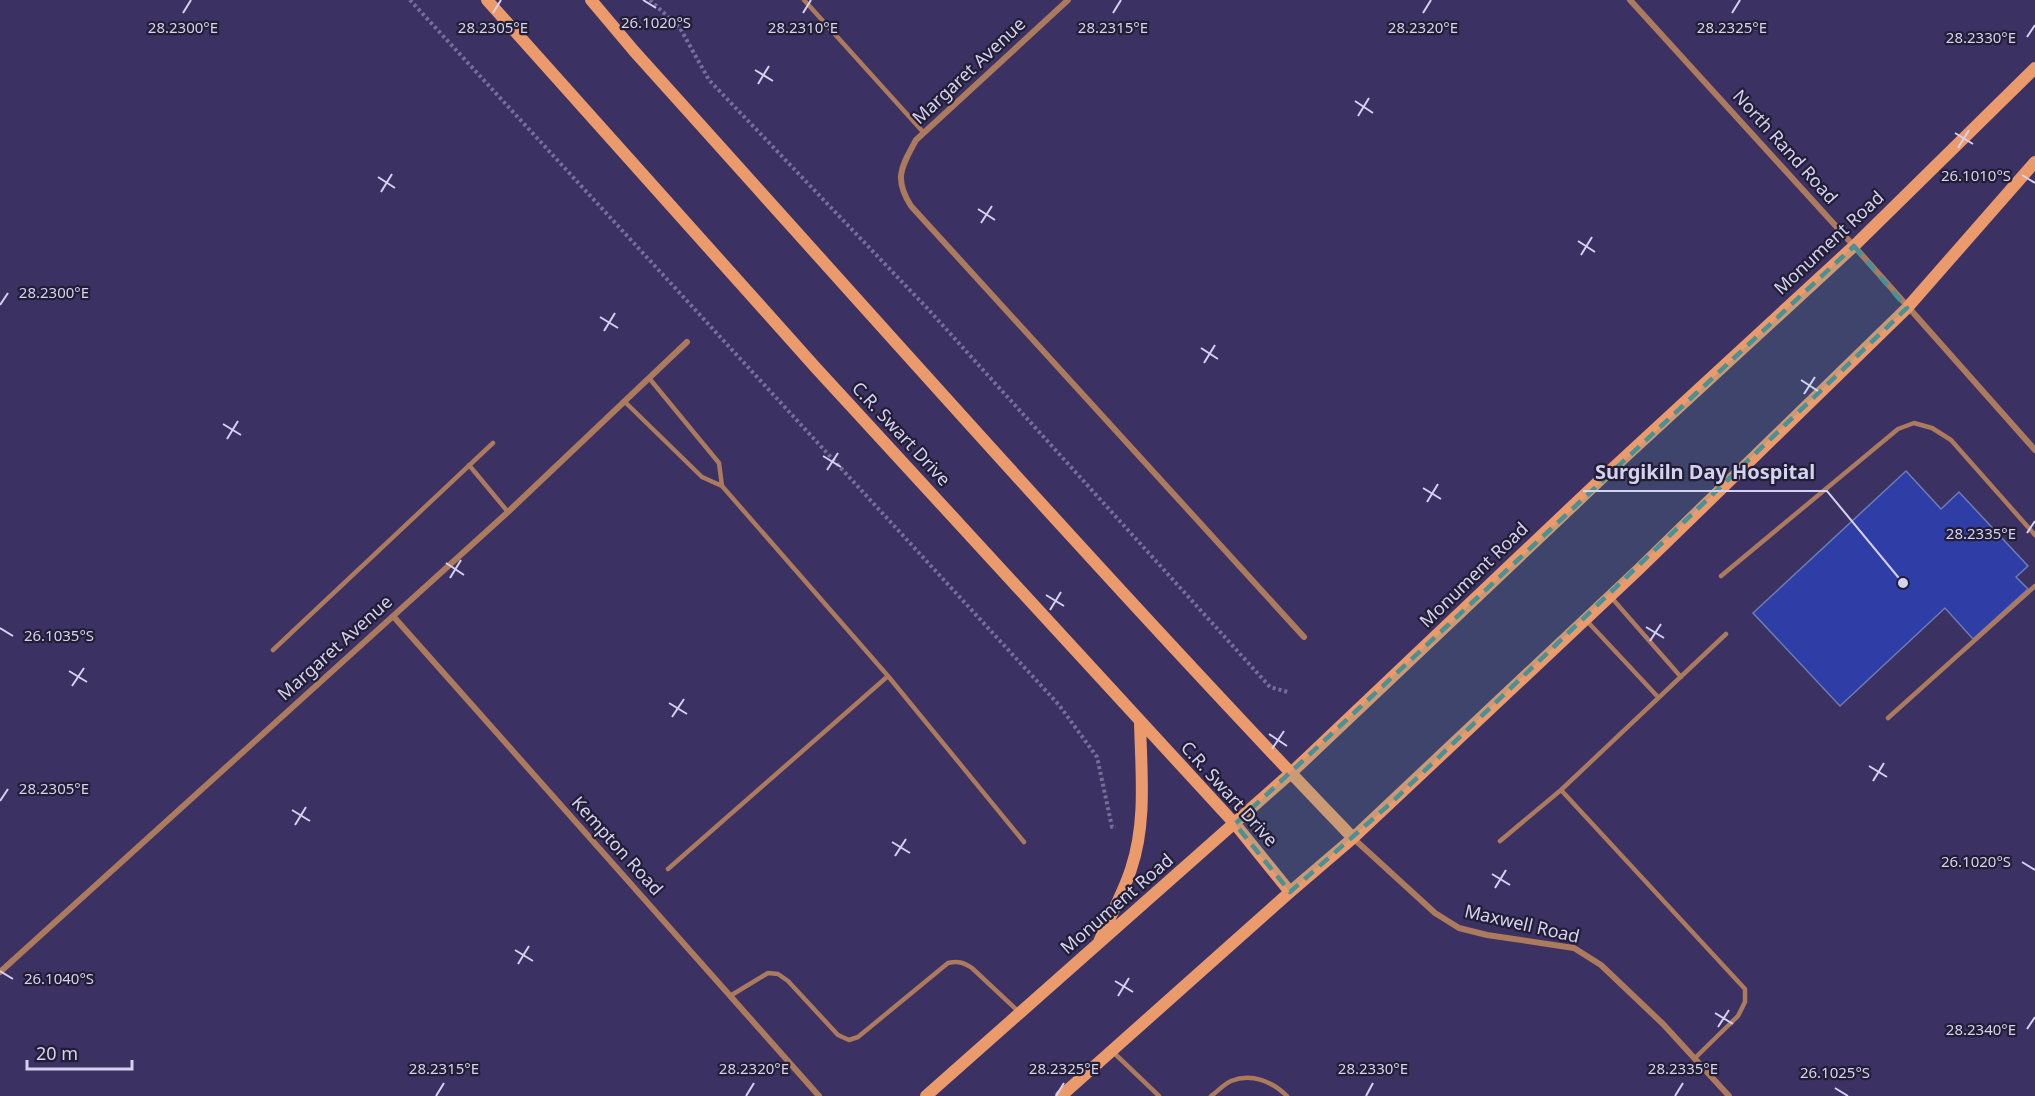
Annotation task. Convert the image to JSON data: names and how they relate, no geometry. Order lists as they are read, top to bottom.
{
  "streets": {
    "main road": ["Monument Road", "C.R. Swart Drive"],
    "street": [
      "Margaret Avenue",
      "North Rand Road",
      "Kempton Road",
      "Maxwell Road"
    ]
  },
  "crossings": [
    ["Margaret Avenue", "Kempton Road"],
    ["North Rand Road", "Monument Road"],
    ["Monument Road", "C.R. Swart Drive"]
  ],
  "places": ["Surgikiln Day Hospital"],
  "scale_bar": "20 m",
  "coordinates": [
    "26.1020°S",
    "28.2300°E",
    "28.2305°E",
    "28.2310°E",
    "28.2315°E",
    "28.2320°E",
    "28.2325°E",
    "28.2330°E",
    "26.1010°S",
    "28.2335°E",
    "26.1035°S",
    "26.1040°S",
    "28.2340°E",
    "26.1025°S"
  ]
}
